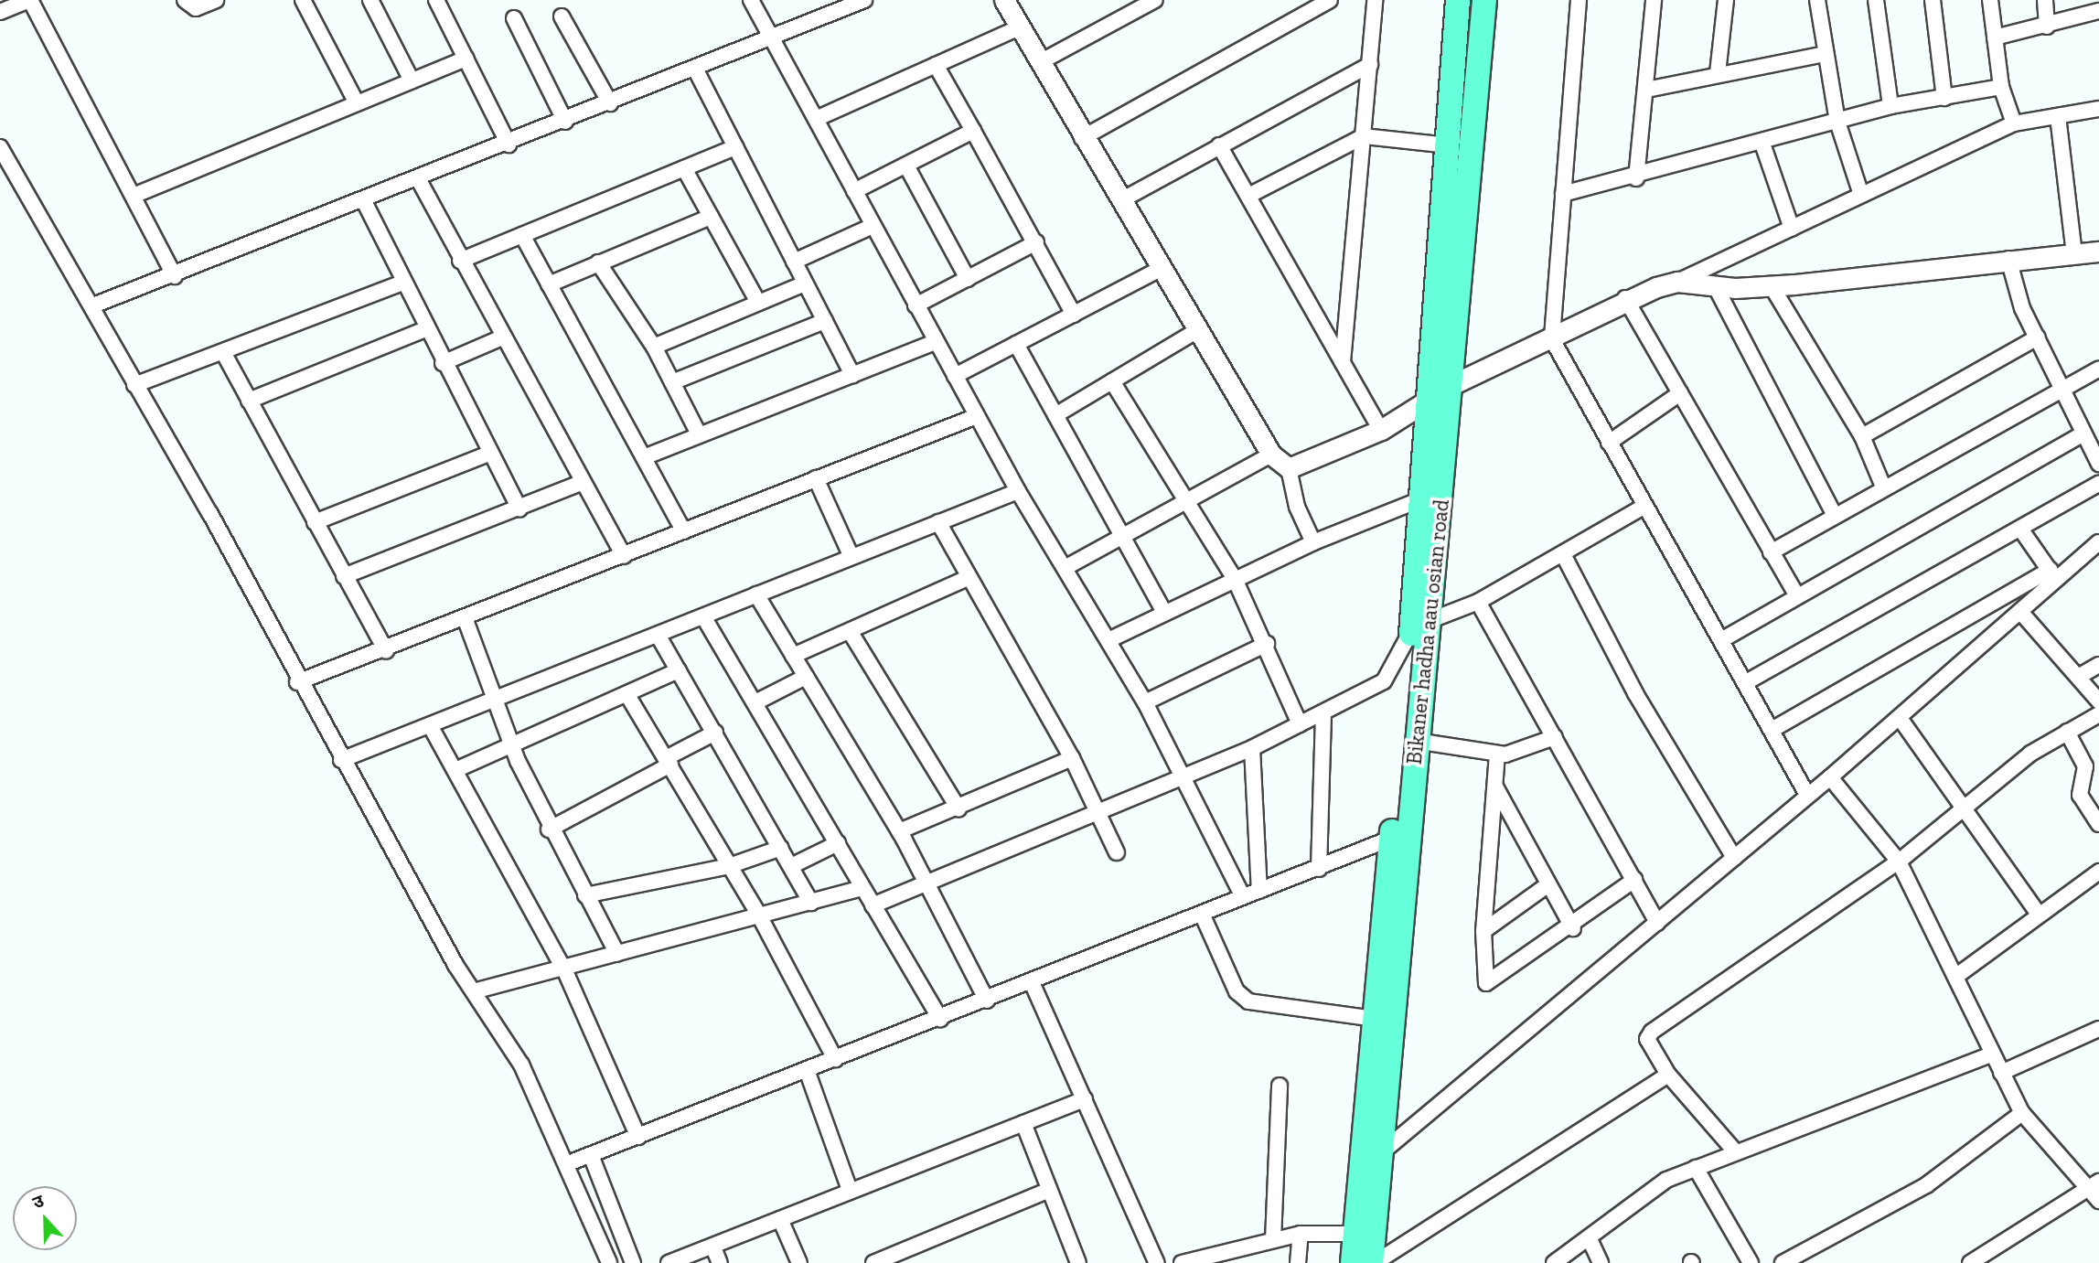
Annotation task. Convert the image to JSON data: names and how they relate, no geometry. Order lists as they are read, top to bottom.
{
  "streets": {
    "main road": ["Bikaner hadha aau osian road"]
  },
  "north": "top"
}
